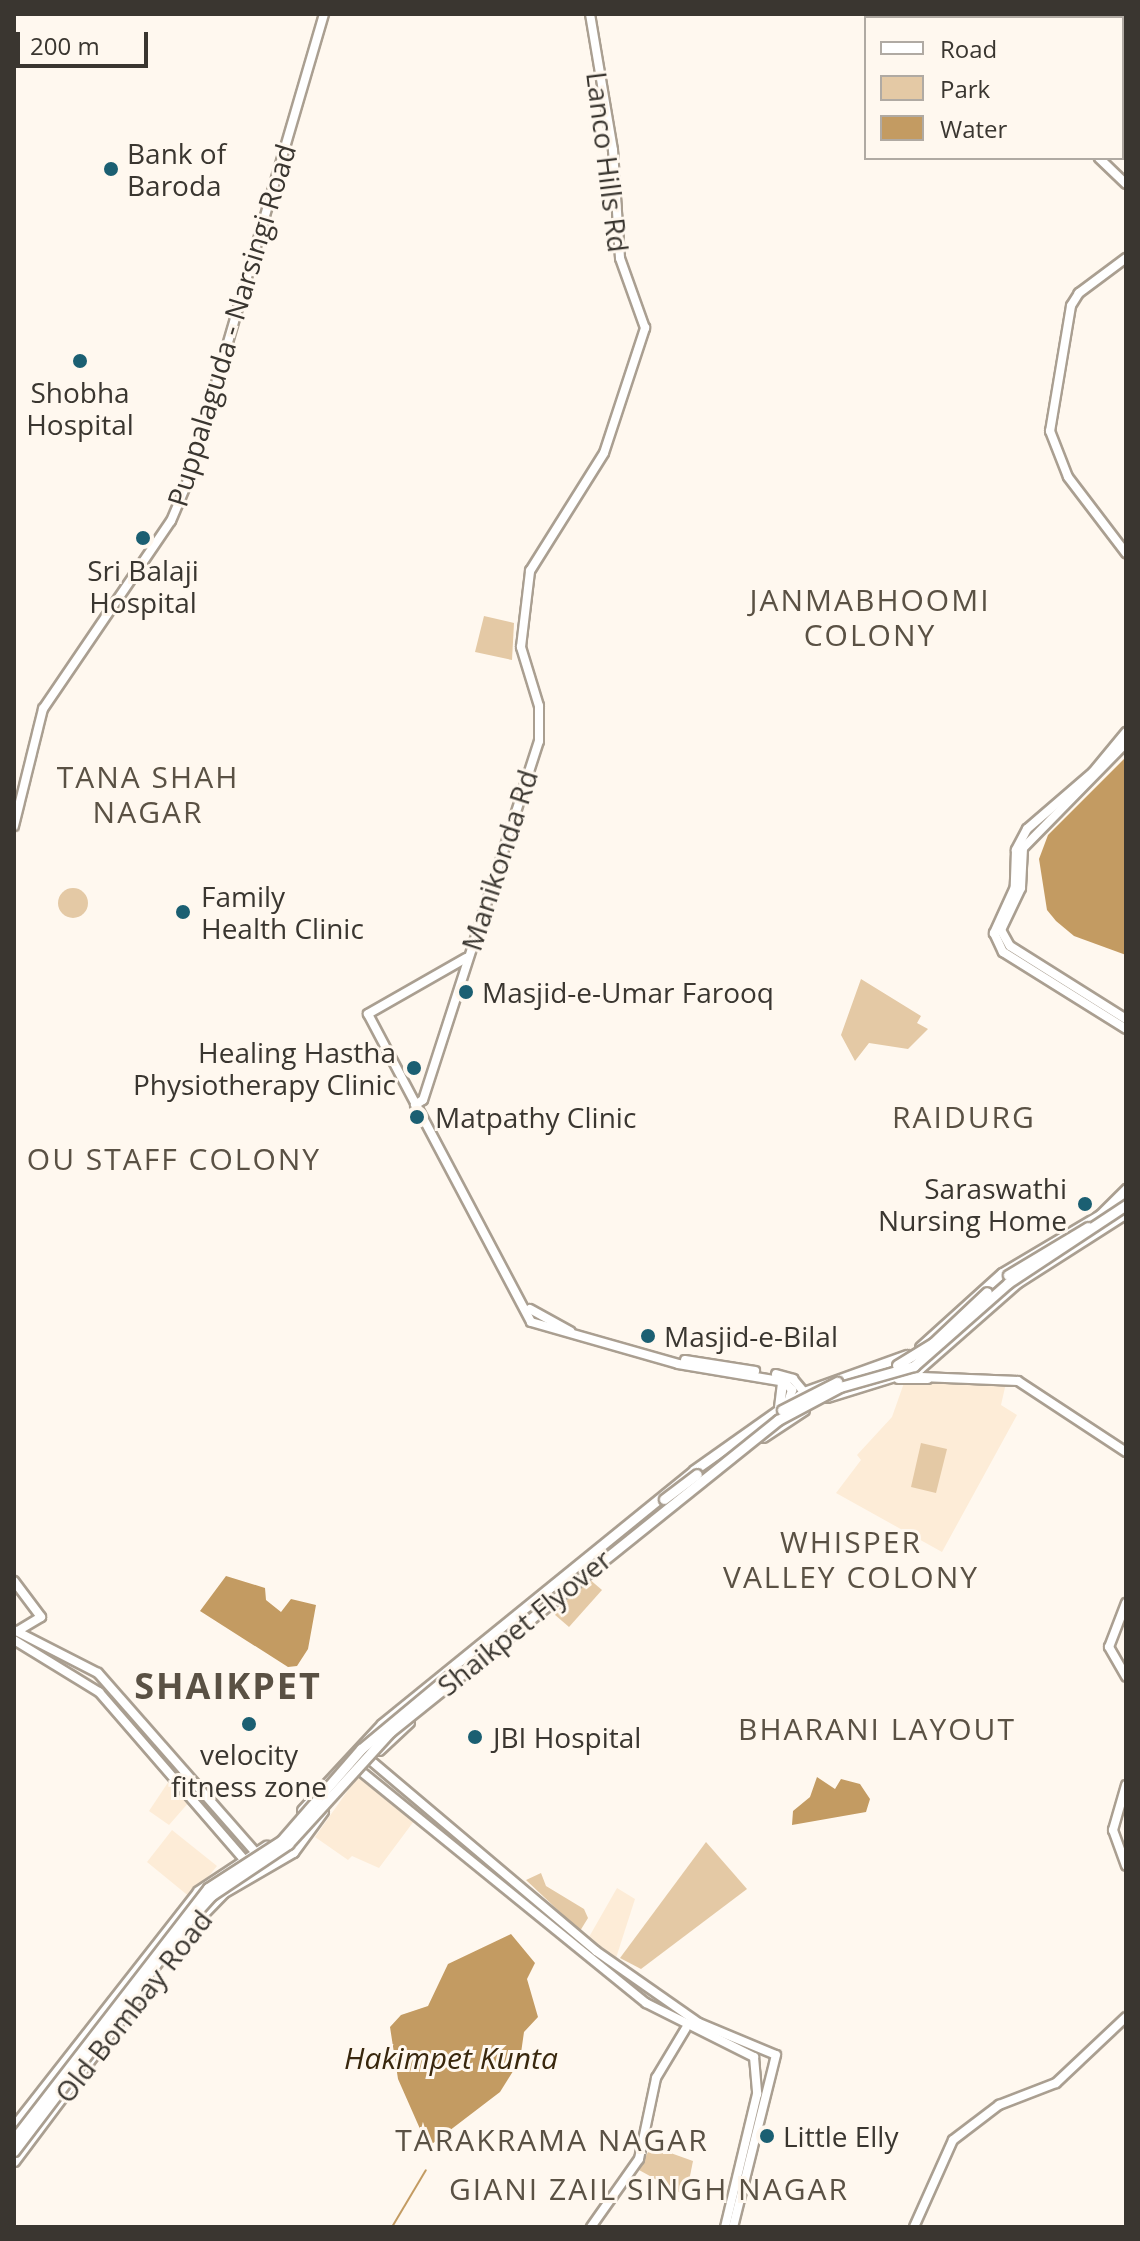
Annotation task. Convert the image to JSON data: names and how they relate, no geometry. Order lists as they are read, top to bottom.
{
  "streets": {
    "main road": ["Shaikpet Flyover", "Old Bombay Road"],
    "street": ["Lanco Hills Rd", "Puppalaguda - Narsingi Road", "Manikonda Rd"]
  },
  "crossings": [
    ["Lanco Hills Rd", "Manikonda Rd"]
  ],
  "districts": [
    "JANMABHOOMI COLONY",
    "TANA SHAH NAGAR",
    "RAIDURG",
    "OU STAFF COLONY",
    "WHISPER VALLEY COLONY",
    "SHAIKPET",
    "BHARANI LAYOUT",
    "TARAKRAMA NAGAR",
    "GIANI ZAIL SINGH NAGAR"
  ],
  "water": ["Hakimpet Kunta"],
  "places": [
    "Bank of Baroda",
    "Shobha Hospital",
    "Sri Balaji Hospital",
    "Family Health Clinic",
    "Masjid-e-Umar Farooq",
    "Healing Hastha Physiotherapy Clinic",
    "Matpathy Clinic",
    "Saraswathi Nursing Home",
    "Masjid-e-Bilal",
    "velocity fitness zone",
    "JBI Hospital",
    "Little Elly"
  ],
  "legend": ["Road", "Park", "Water"],
  "scale_bar": "200 m"
}
